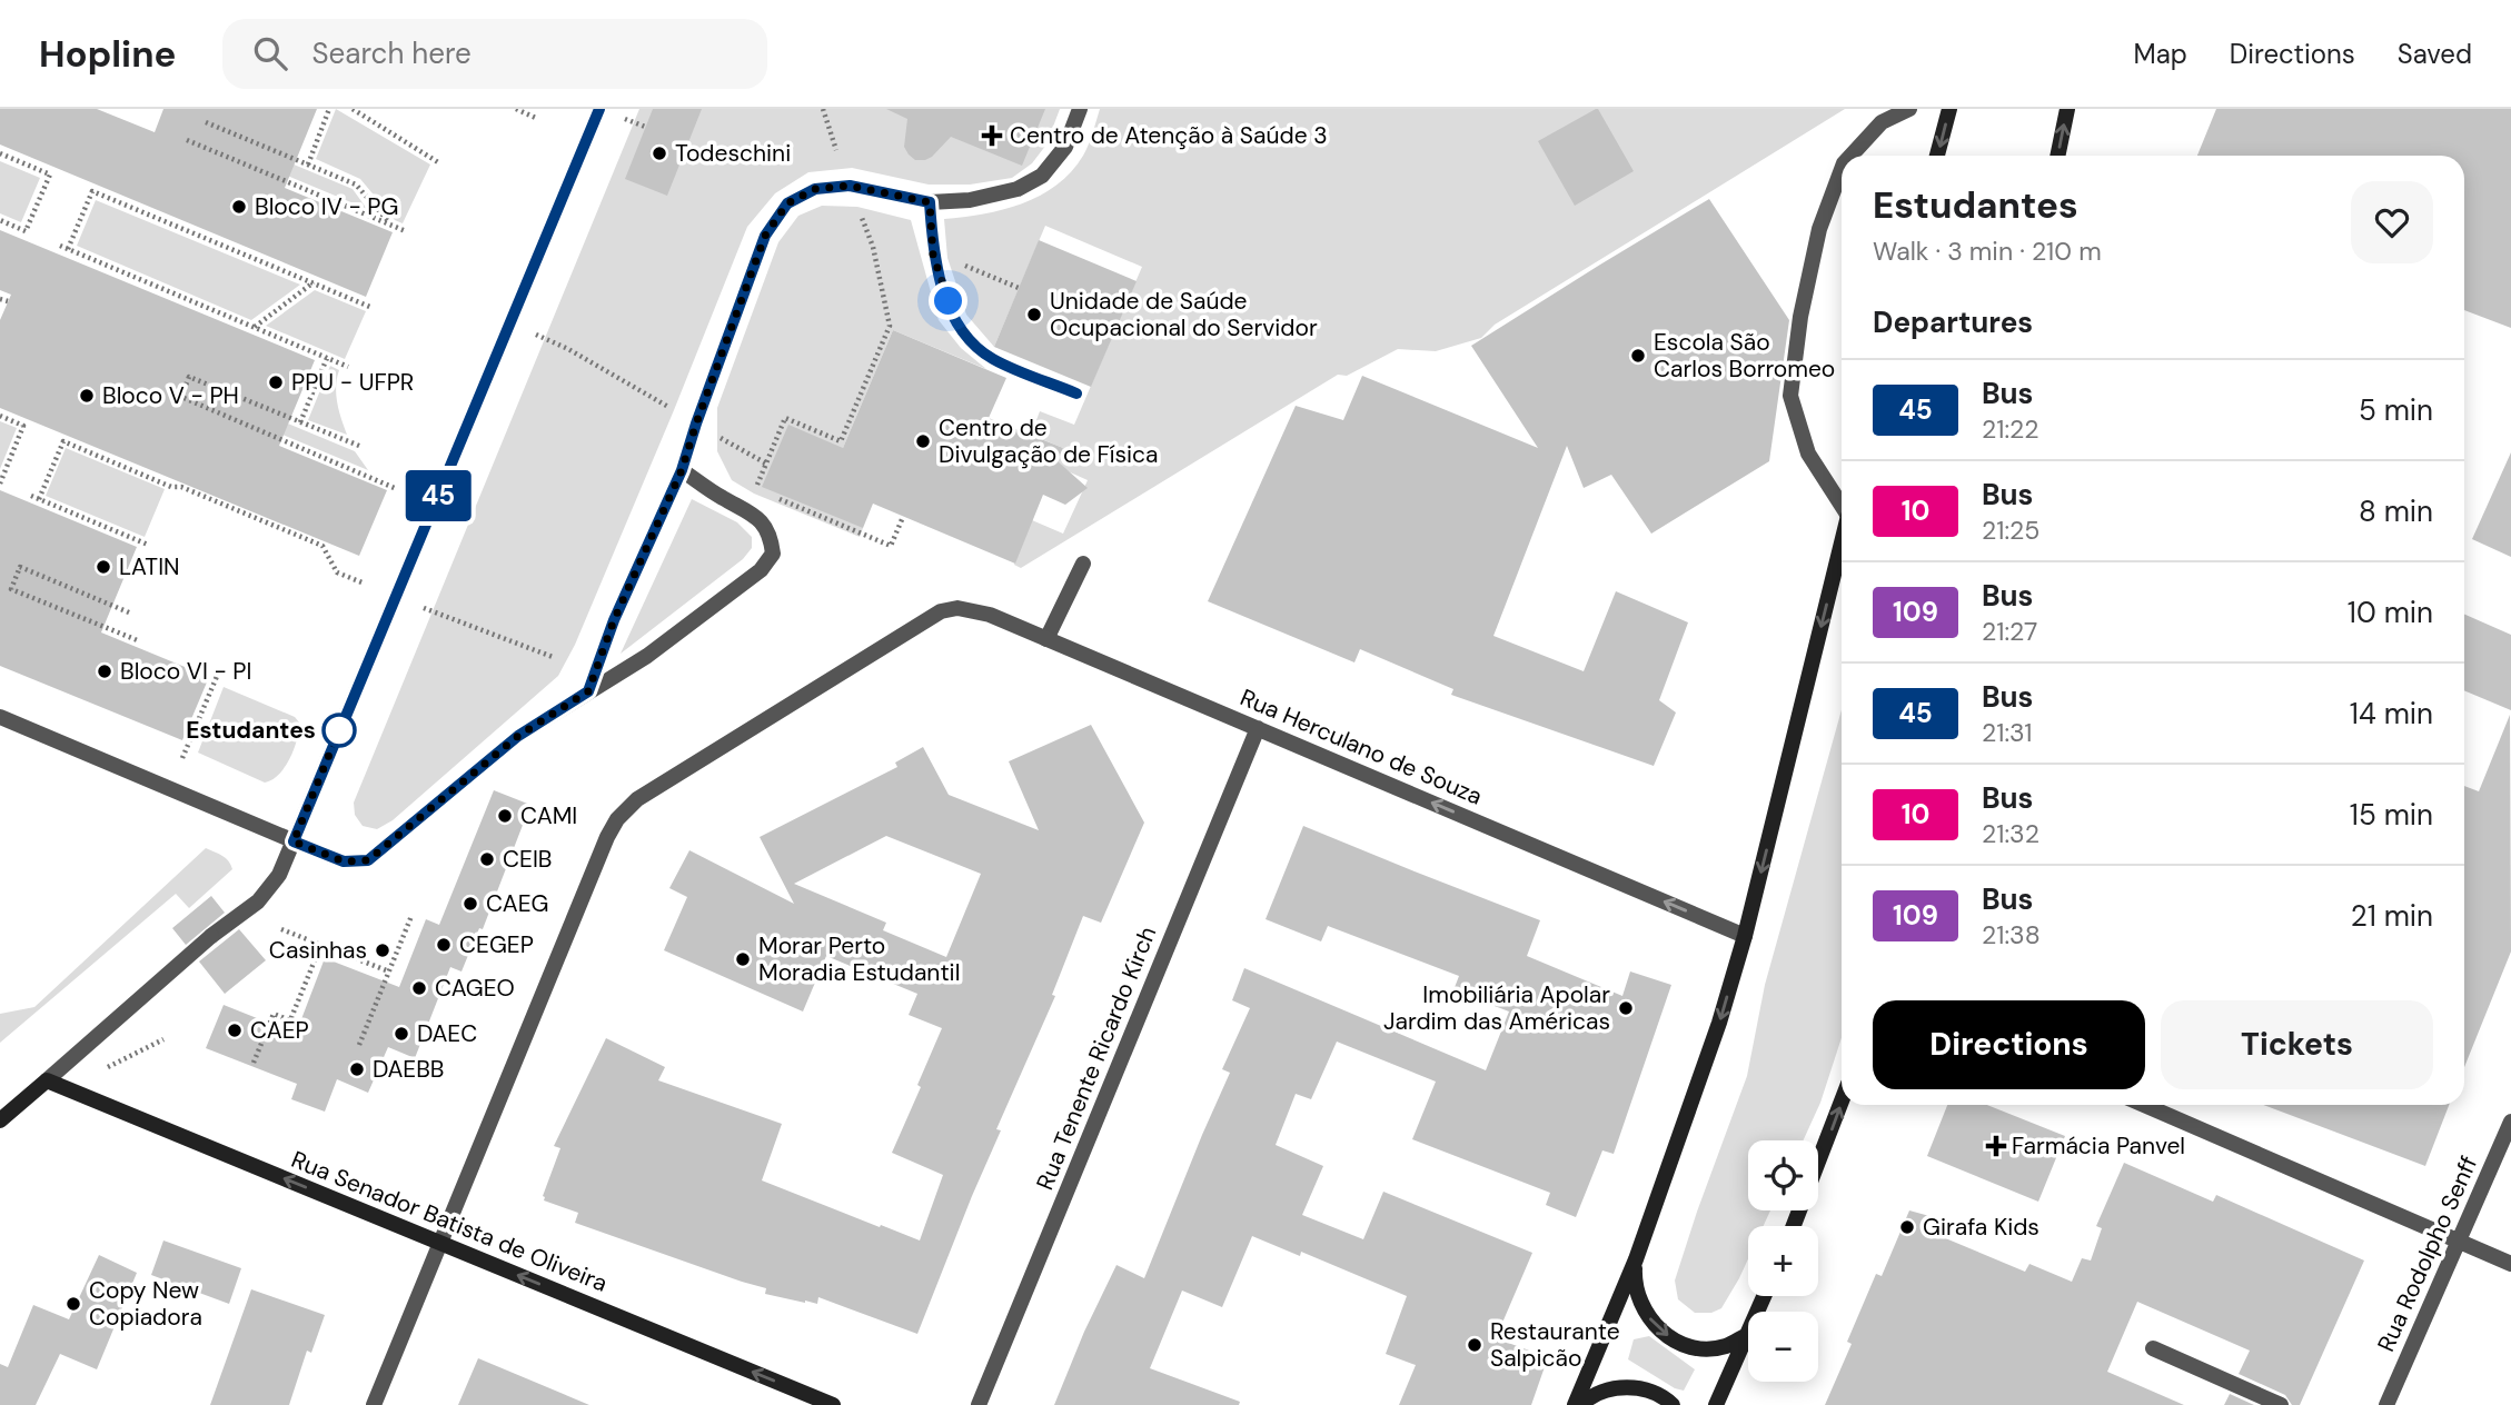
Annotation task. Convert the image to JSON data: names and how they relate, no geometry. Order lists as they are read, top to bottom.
{
  "streets": {
    "main road": ["Rua Senador Batista de Oliveira"],
    "street": ["Rua Herculano de Souza", "Rua Tenente Ricardo Kirch", "Rua Rodolpho Senff"]
  },
  "crossings": [
    ["Rua Herculano de Souza", "Rua Tenente Ricardo Kirch"],
    ["Rua Herculano de Souza", "Rua Senador Batista de Oliveira"]
  ],
  "one_way": ["Rua Senador Batista de Oliveira"],
  "places": {
    "health": ["Centro de Atenção à Saúde 3", "Farmácia Panvel"],
    "other": [
      "Todeschini",
      "Bloco IV - PG",
      "Unidade de Saúde Ocupacional do Servidor",
      "Escola São Carlos Borromeo",
      "PPU - UFPR",
      "Bloco V - PH",
      "Centro de Divulgação de Física",
      "LATIN",
      "Bloco VI - PI",
      "Estudantes",
      "CAMI",
      "CEIB",
      "CAEG",
      "CEGEP",
      "Casinhas",
      "Morar Perto Moradia Estudantil",
      "CAGEO",
      "Imobiliária Apolar Jardim das Américas",
      "CAEP",
      "DAEC",
      "DAEBB",
      "Girafa Kids",
      "Copy New Copiadora",
      "Restaurante Salpicão"
    ]
  },
  "lines": ["bus line 45"],
  "page": {
    "header": "Hopline",
    "search": "Search here",
    "nav": ["Map", "Directions", "Saved"],
    "on_map": "45",
    "heading": [
      ["Estudantes", "Walk · 3 min · 210 m"],
      "Departures"
    ],
    "list": [
      {
        "mark": "45",
        "name": "Bus",
        "note": "21:22",
        "value": "5 min"
      },
      {
        "mark": "10",
        "name": "Bus",
        "note": "21:25",
        "value": "8 min"
      },
      {
        "mark": "109",
        "name": "Bus",
        "note": "21:27",
        "value": "10 min"
      },
      {
        "mark": "45",
        "name": "Bus",
        "note": "21:31",
        "value": "14 min"
      },
      {
        "mark": "10",
        "name": "Bus",
        "note": "21:32",
        "value": "15 min"
      },
      {
        "mark": "109",
        "name": "Bus",
        "note": "21:38",
        "value": "21 min"
      }
    ],
    "buttons": ["Directions", "Tickets"],
    "map_buttons": ["+", "−"]
  }
}
